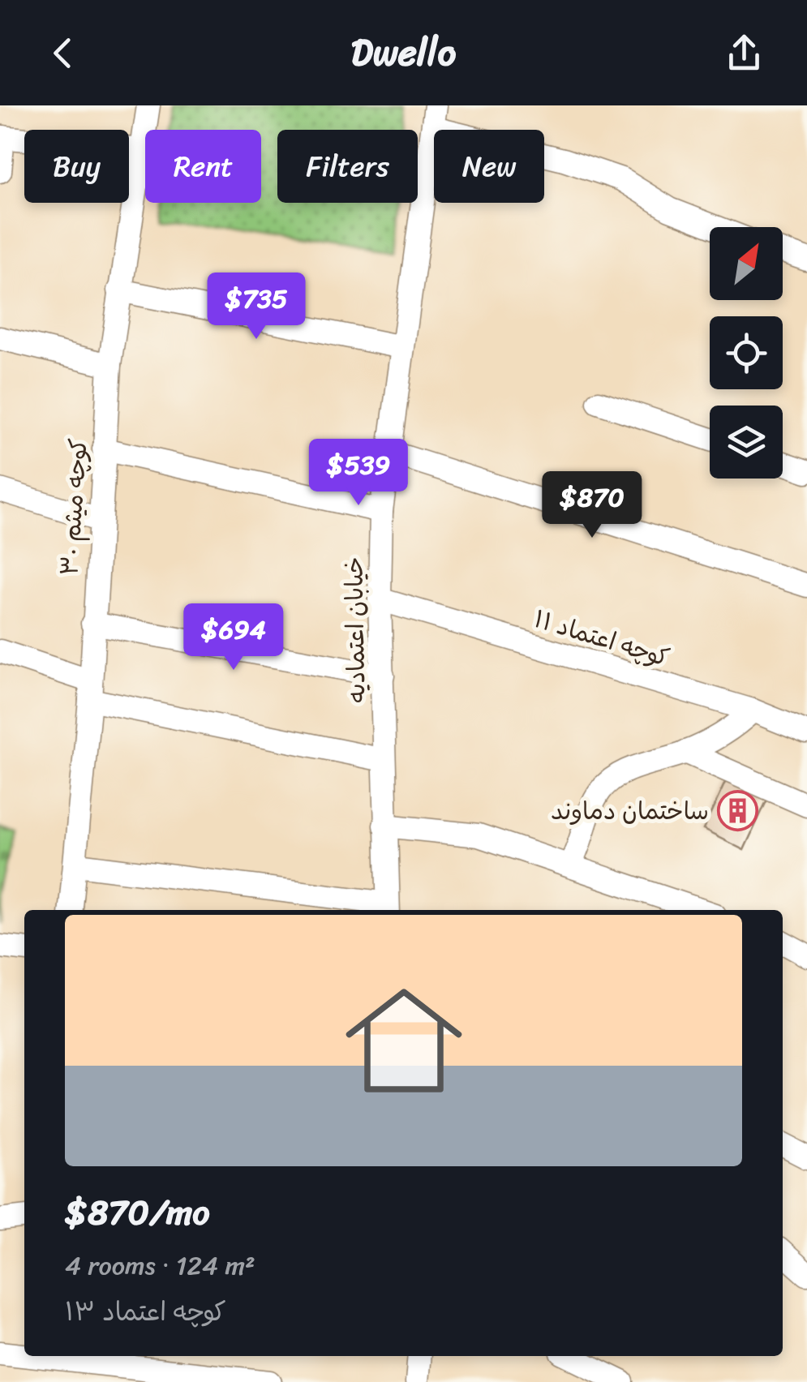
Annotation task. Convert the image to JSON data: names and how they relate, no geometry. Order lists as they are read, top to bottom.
{
  "streets": {
    "street": ["کوچه میثم ۳۰", "خیابان اعتمادیه", "کوچه اعتماد ۱۱"]
  },
  "crossings": [
    ["خیابان اعتمادیه", "کوچه اعتماد ۱۱"]
  ],
  "places": {
    "building": ["ساختمان دماوند"]
  },
  "north": "top right",
  "page": {
    "header": "Dwello",
    "chip": [
      "Buy",
      "Rent",
      "Filters",
      "New"
    ],
    "price": [
      "$735",
      "$539",
      "$870",
      "$694"
    ],
    "list": [
      {
        "name": "$870/mo",
        "note": "4 rooms · 124 m² · کوچه اعتماد ۱۳"
      }
    ]
  }
}
